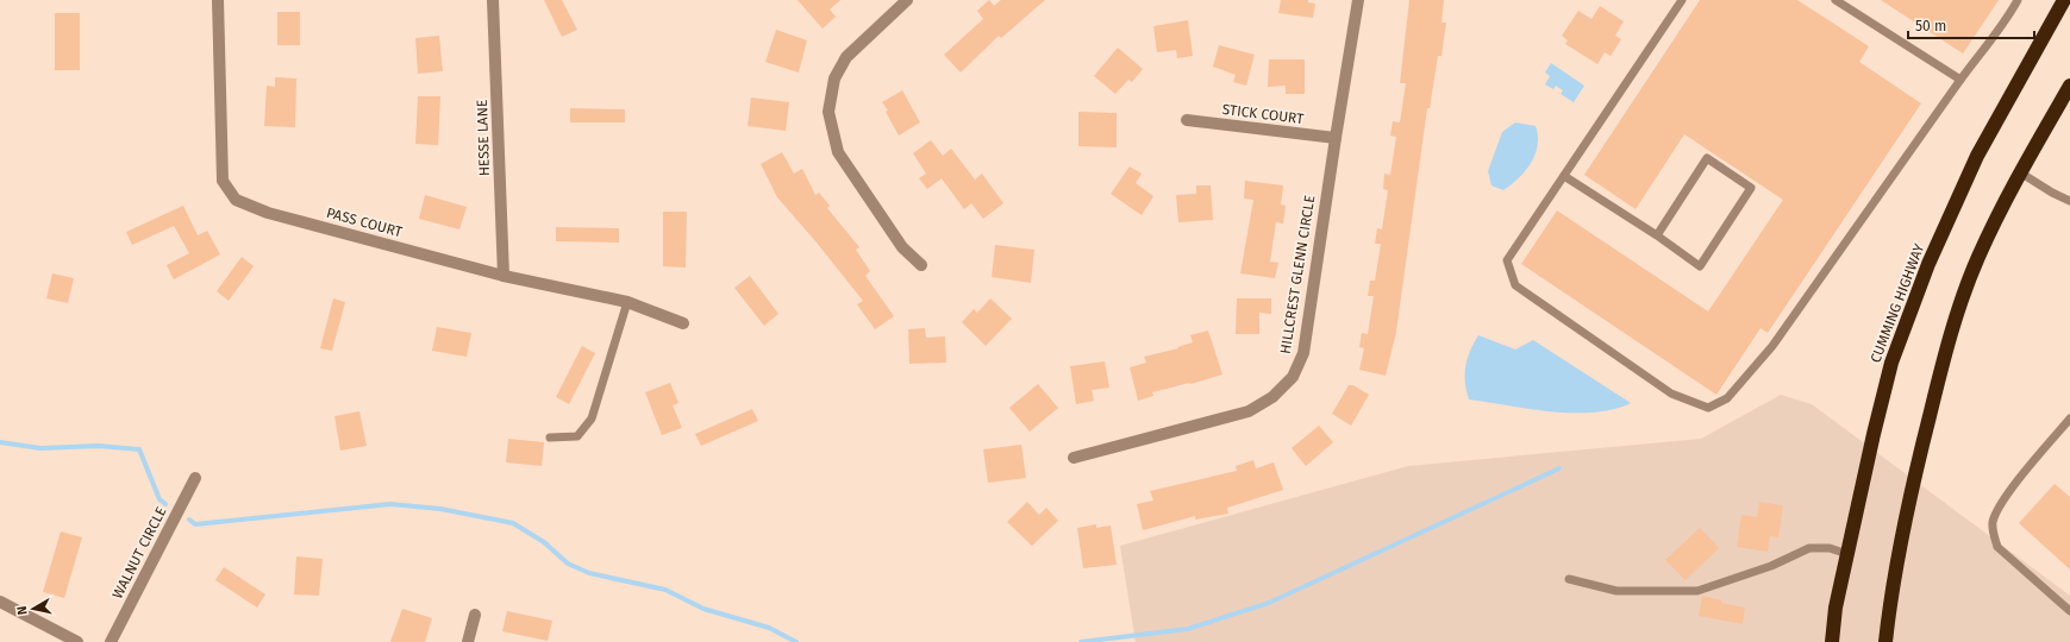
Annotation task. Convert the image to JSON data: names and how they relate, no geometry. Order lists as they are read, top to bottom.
{
  "streets": {
    "highway": ["CUMMING HIGHWAY"],
    "street": [
      "STICK COURT",
      "HESSE LANE",
      "PASS COURT",
      "HILLCREST GLENN CIRCLE",
      "WALNUT CIRCLE"
    ]
  },
  "crossings": [
    ["STICK COURT", "HILLCREST GLENN CIRCLE"],
    ["HESSE LANE", "PASS COURT"]
  ],
  "scale_bar": "50 m",
  "north": "left"
}
